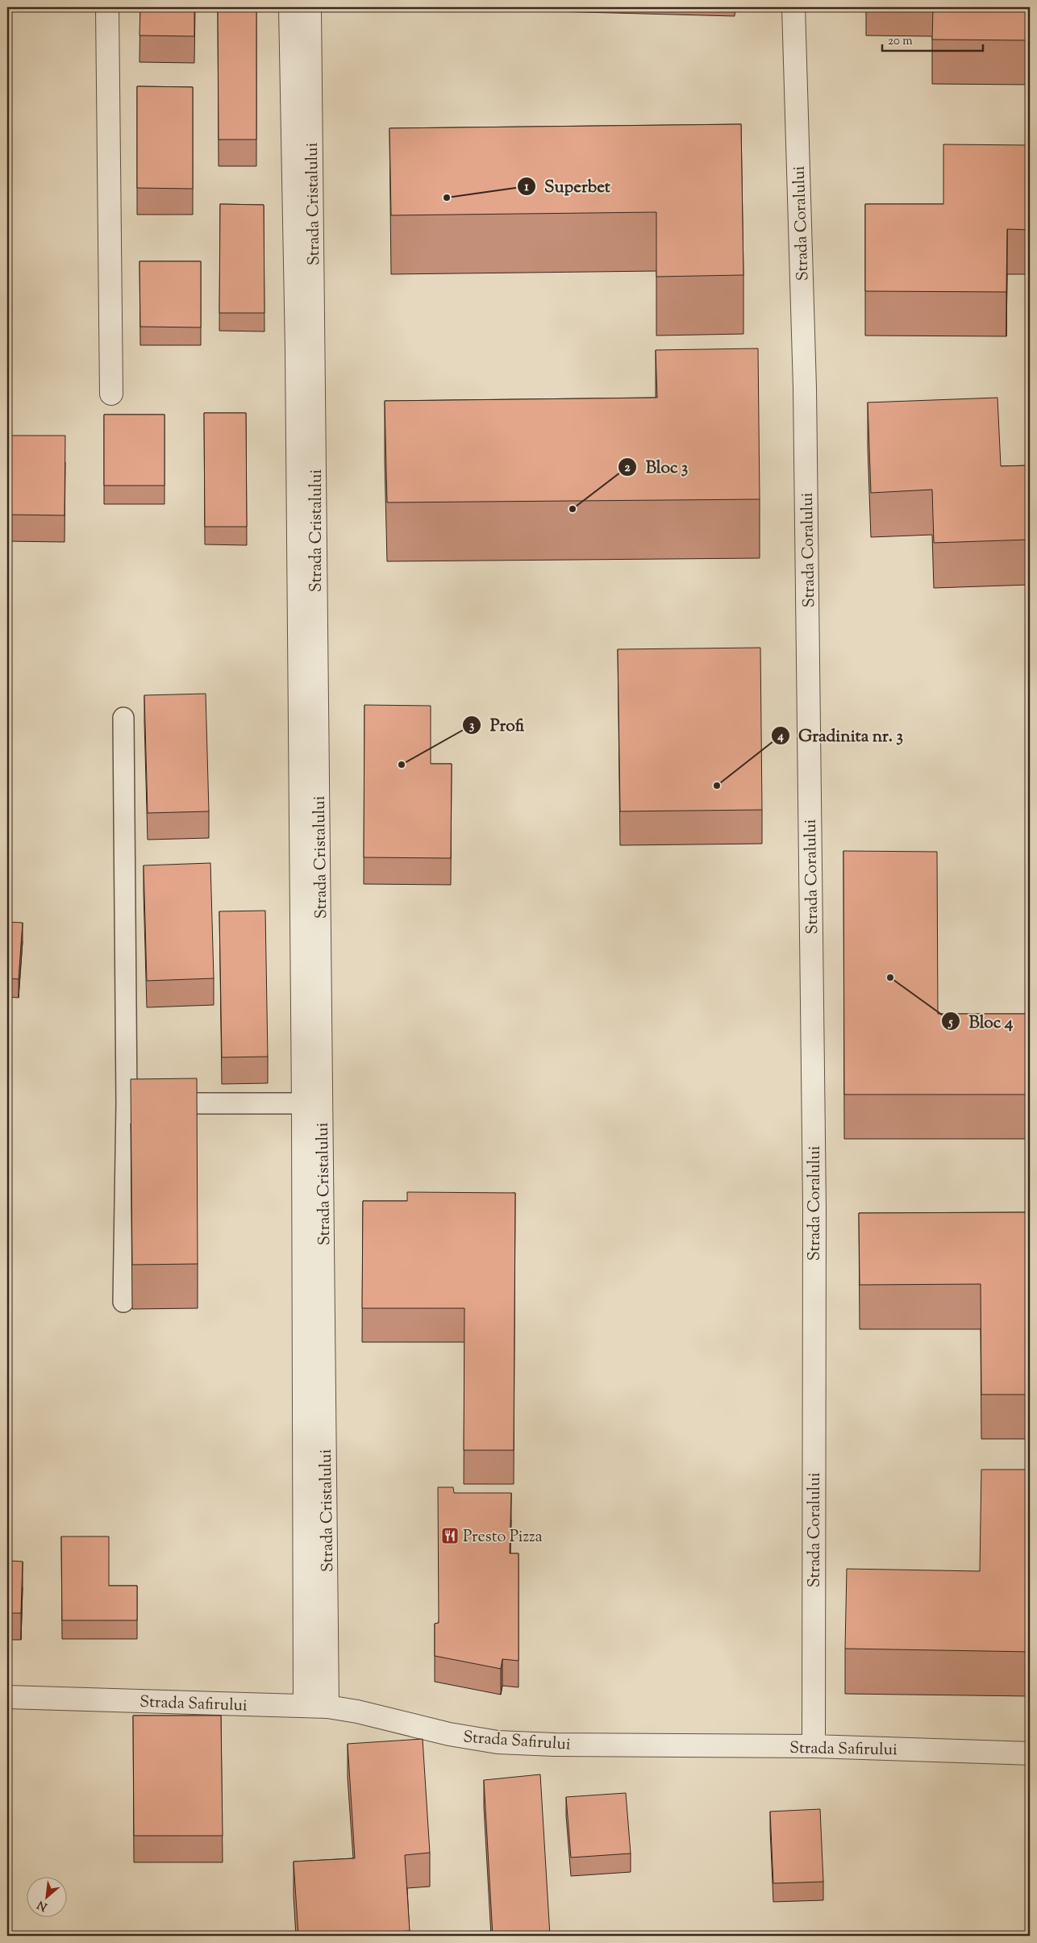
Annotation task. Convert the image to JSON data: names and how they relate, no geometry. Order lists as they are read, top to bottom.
{
  "streets": {
    "street": ["Strada Cristalului", "Strada Coralului", "Strada Safirului"]
  },
  "crossings": [
    ["Strada Cristalului", "Strada Safirului"],
    ["Strada Coralului", "Strada Safirului"]
  ],
  "places": {
    "other": [
      "Superbet",
      "Bloc 3",
      "Profi",
      "Gradinita nr. 3",
      "Bloc 4"
    ],
    "restaurant": ["Presto Pizza"]
  },
  "scale_bar": "20 m",
  "north": "bottom left"
}
